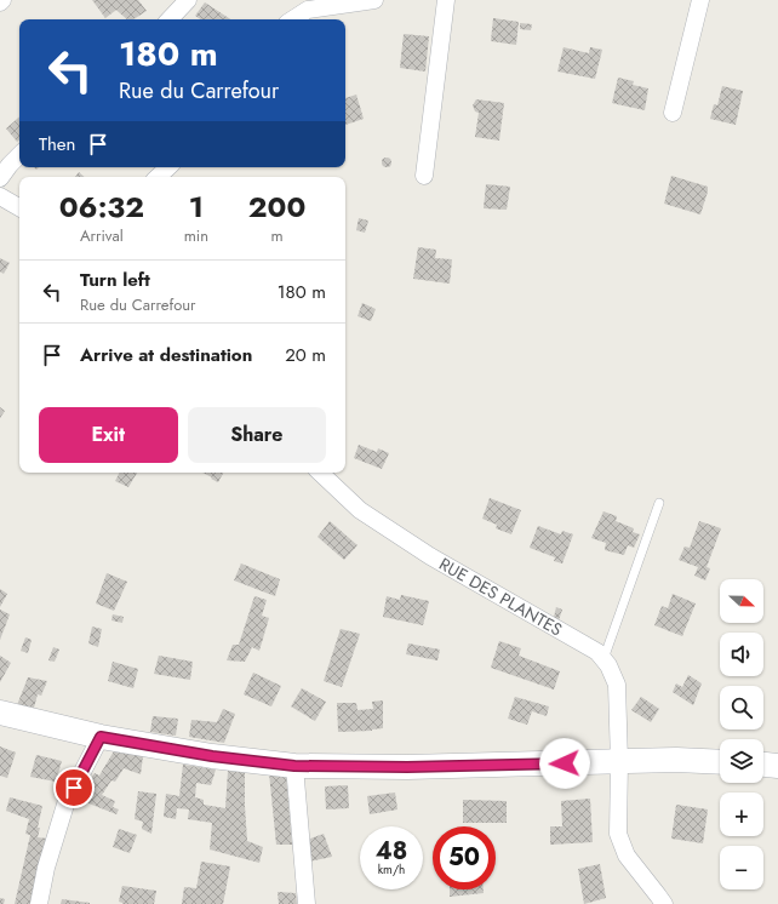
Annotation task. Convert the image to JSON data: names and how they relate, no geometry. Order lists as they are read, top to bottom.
{
  "streets": {
    "street": ["RUE DES PLANTES"]
  },
  "north": "right",
  "page": {
    "turn": ["180 m", "Rue du Carrefour"],
    "then": "Then",
    "eta": [
      "06:32",
      "Arrival",
      "1",
      "min",
      "200",
      "m"
    ],
    "list": [
      {
        "name": "Turn left",
        "note": "Rue du Carrefour",
        "value": "180 m"
      },
      {
        "name": "Arrive at destination",
        "value": "20 m"
      }
    ],
    "buttons": ["Exit", "Share"],
    "map_buttons": ["+", "−"],
    "speed": "48 km/h",
    "limit": "50"
  }
}
